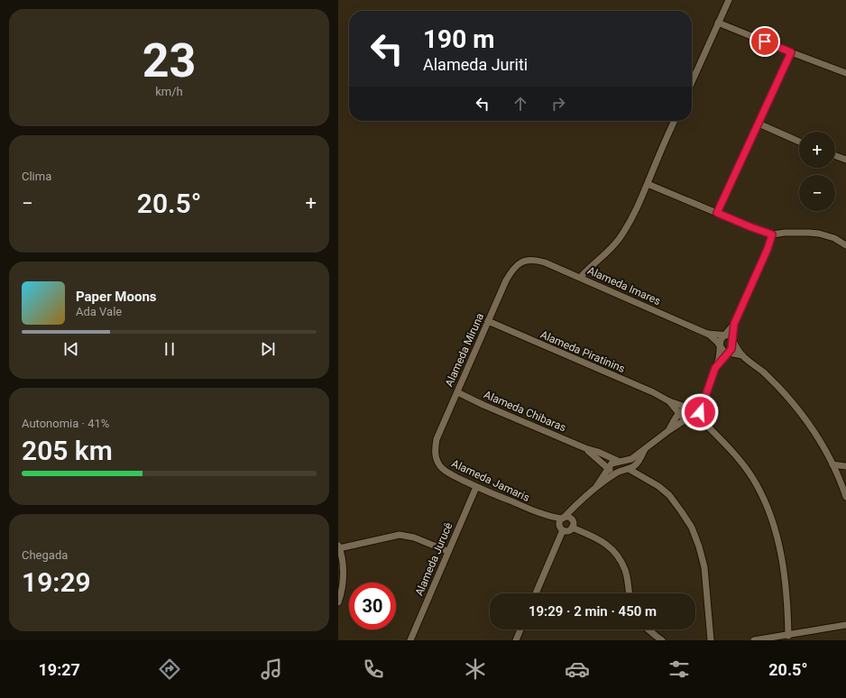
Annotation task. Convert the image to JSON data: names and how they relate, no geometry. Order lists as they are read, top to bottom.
{
  "streets": {
    "street": [
      "Alameda Imares",
      "Alameda Miruna",
      "Alameda Piratinins",
      "Alameda Chibaras",
      "Alameda Jamaris",
      "Alameda Jurucê"
    ]
  },
  "crossings": [
    ["Alameda Imares", "Alameda Miruna"],
    ["Alameda Miruna", "Alameda Piratinins"],
    ["Alameda Miruna", "Alameda Chibaras"],
    ["Alameda Miruna", "Alameda Jamaris"],
    ["Alameda Jamaris", "Alameda Jurucê"]
  ],
  "page": {
    "tile": [
      ["23", "km/h"],
      "Clima",
      ["Autonomia · 41%", "205 km"],
      ["Chegada", "19:29"]
    ],
    "turn": ["190 m", "Alameda Juriti"],
    "map_buttons": ["+", "−"],
    "heat": ["−", "20.5°", "+"],
    "song": ["Paper Moons", "Ada Vale"],
    "limit": "30",
    "trip": "19:29 · 2 min · 450 m",
    "tabs": ["19:27", "20.5°"]
  }
}
